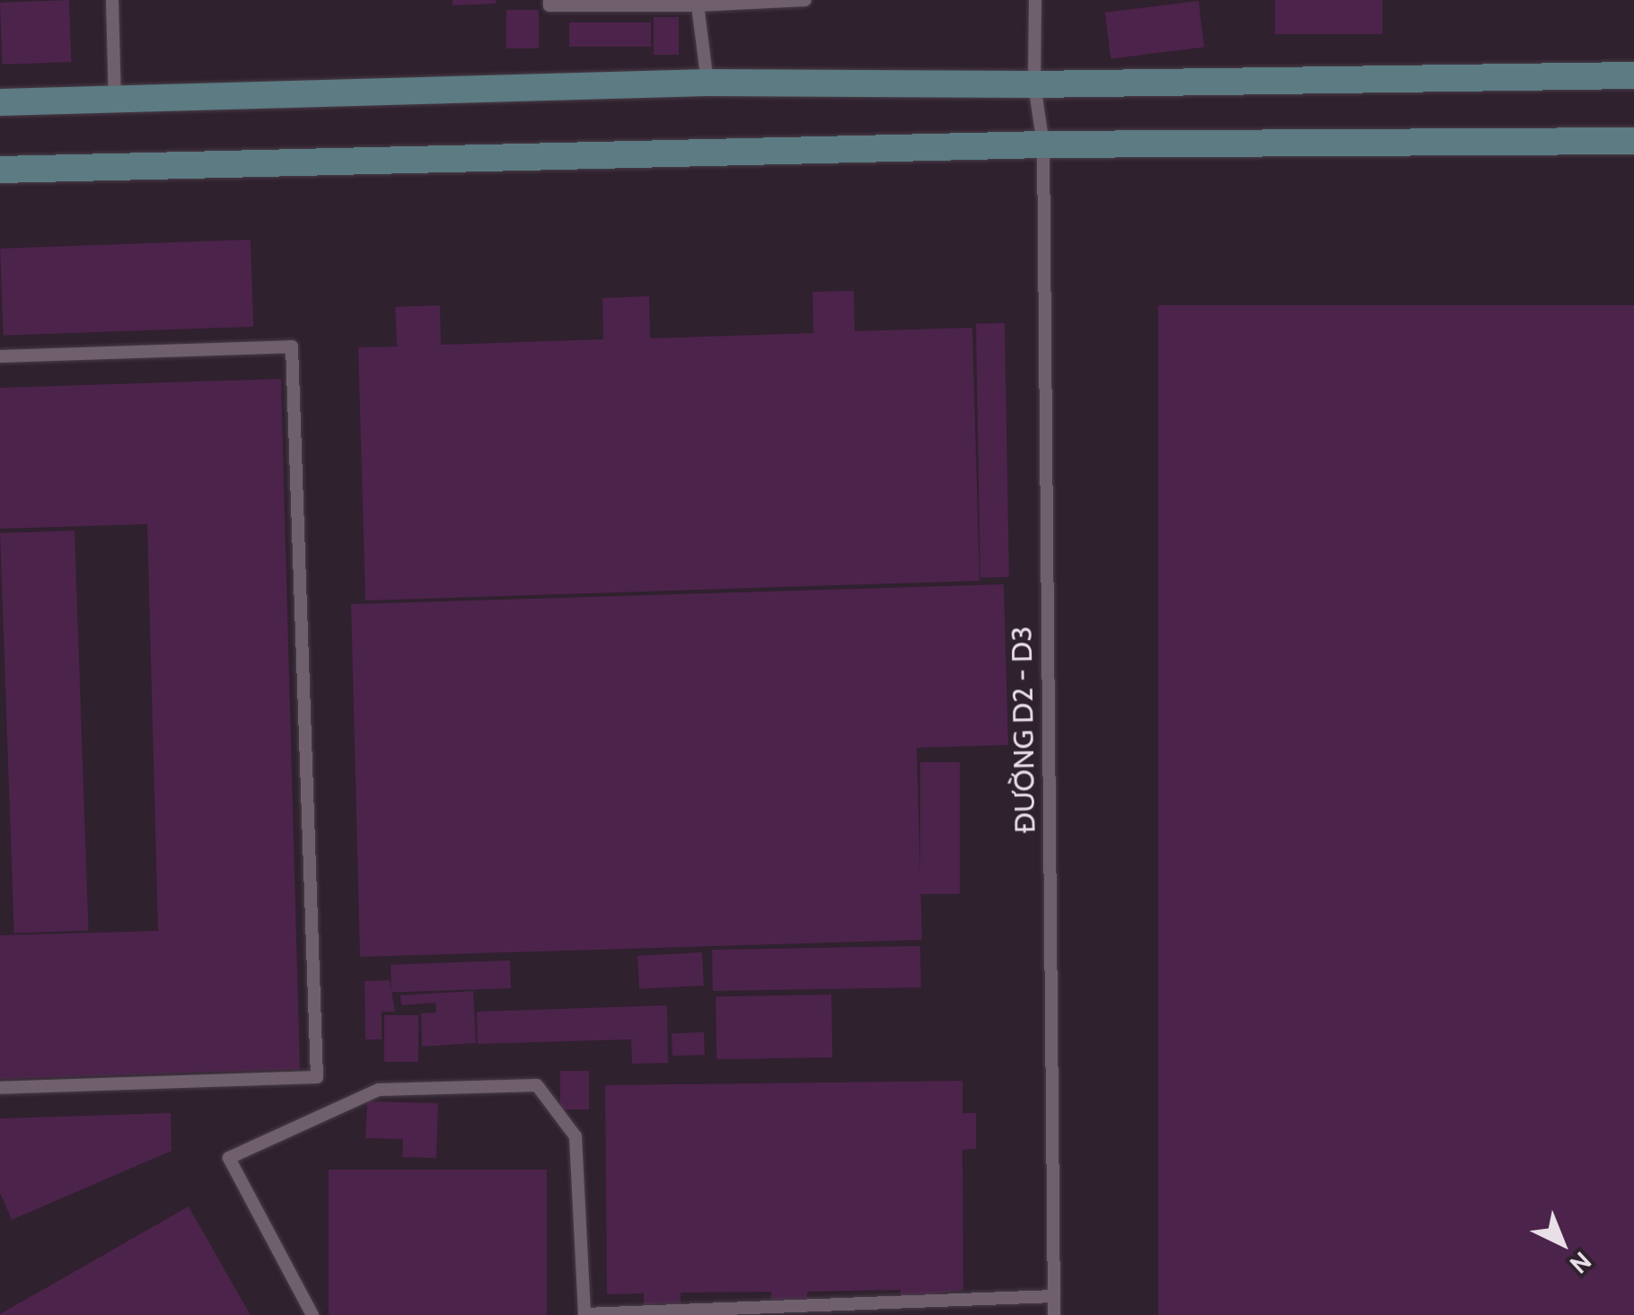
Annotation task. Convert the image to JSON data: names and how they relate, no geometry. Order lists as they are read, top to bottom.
{
  "streets": {
    "lane": ["ĐƯỜNG D2 - D3"]
  },
  "north": "bottom right"
}
